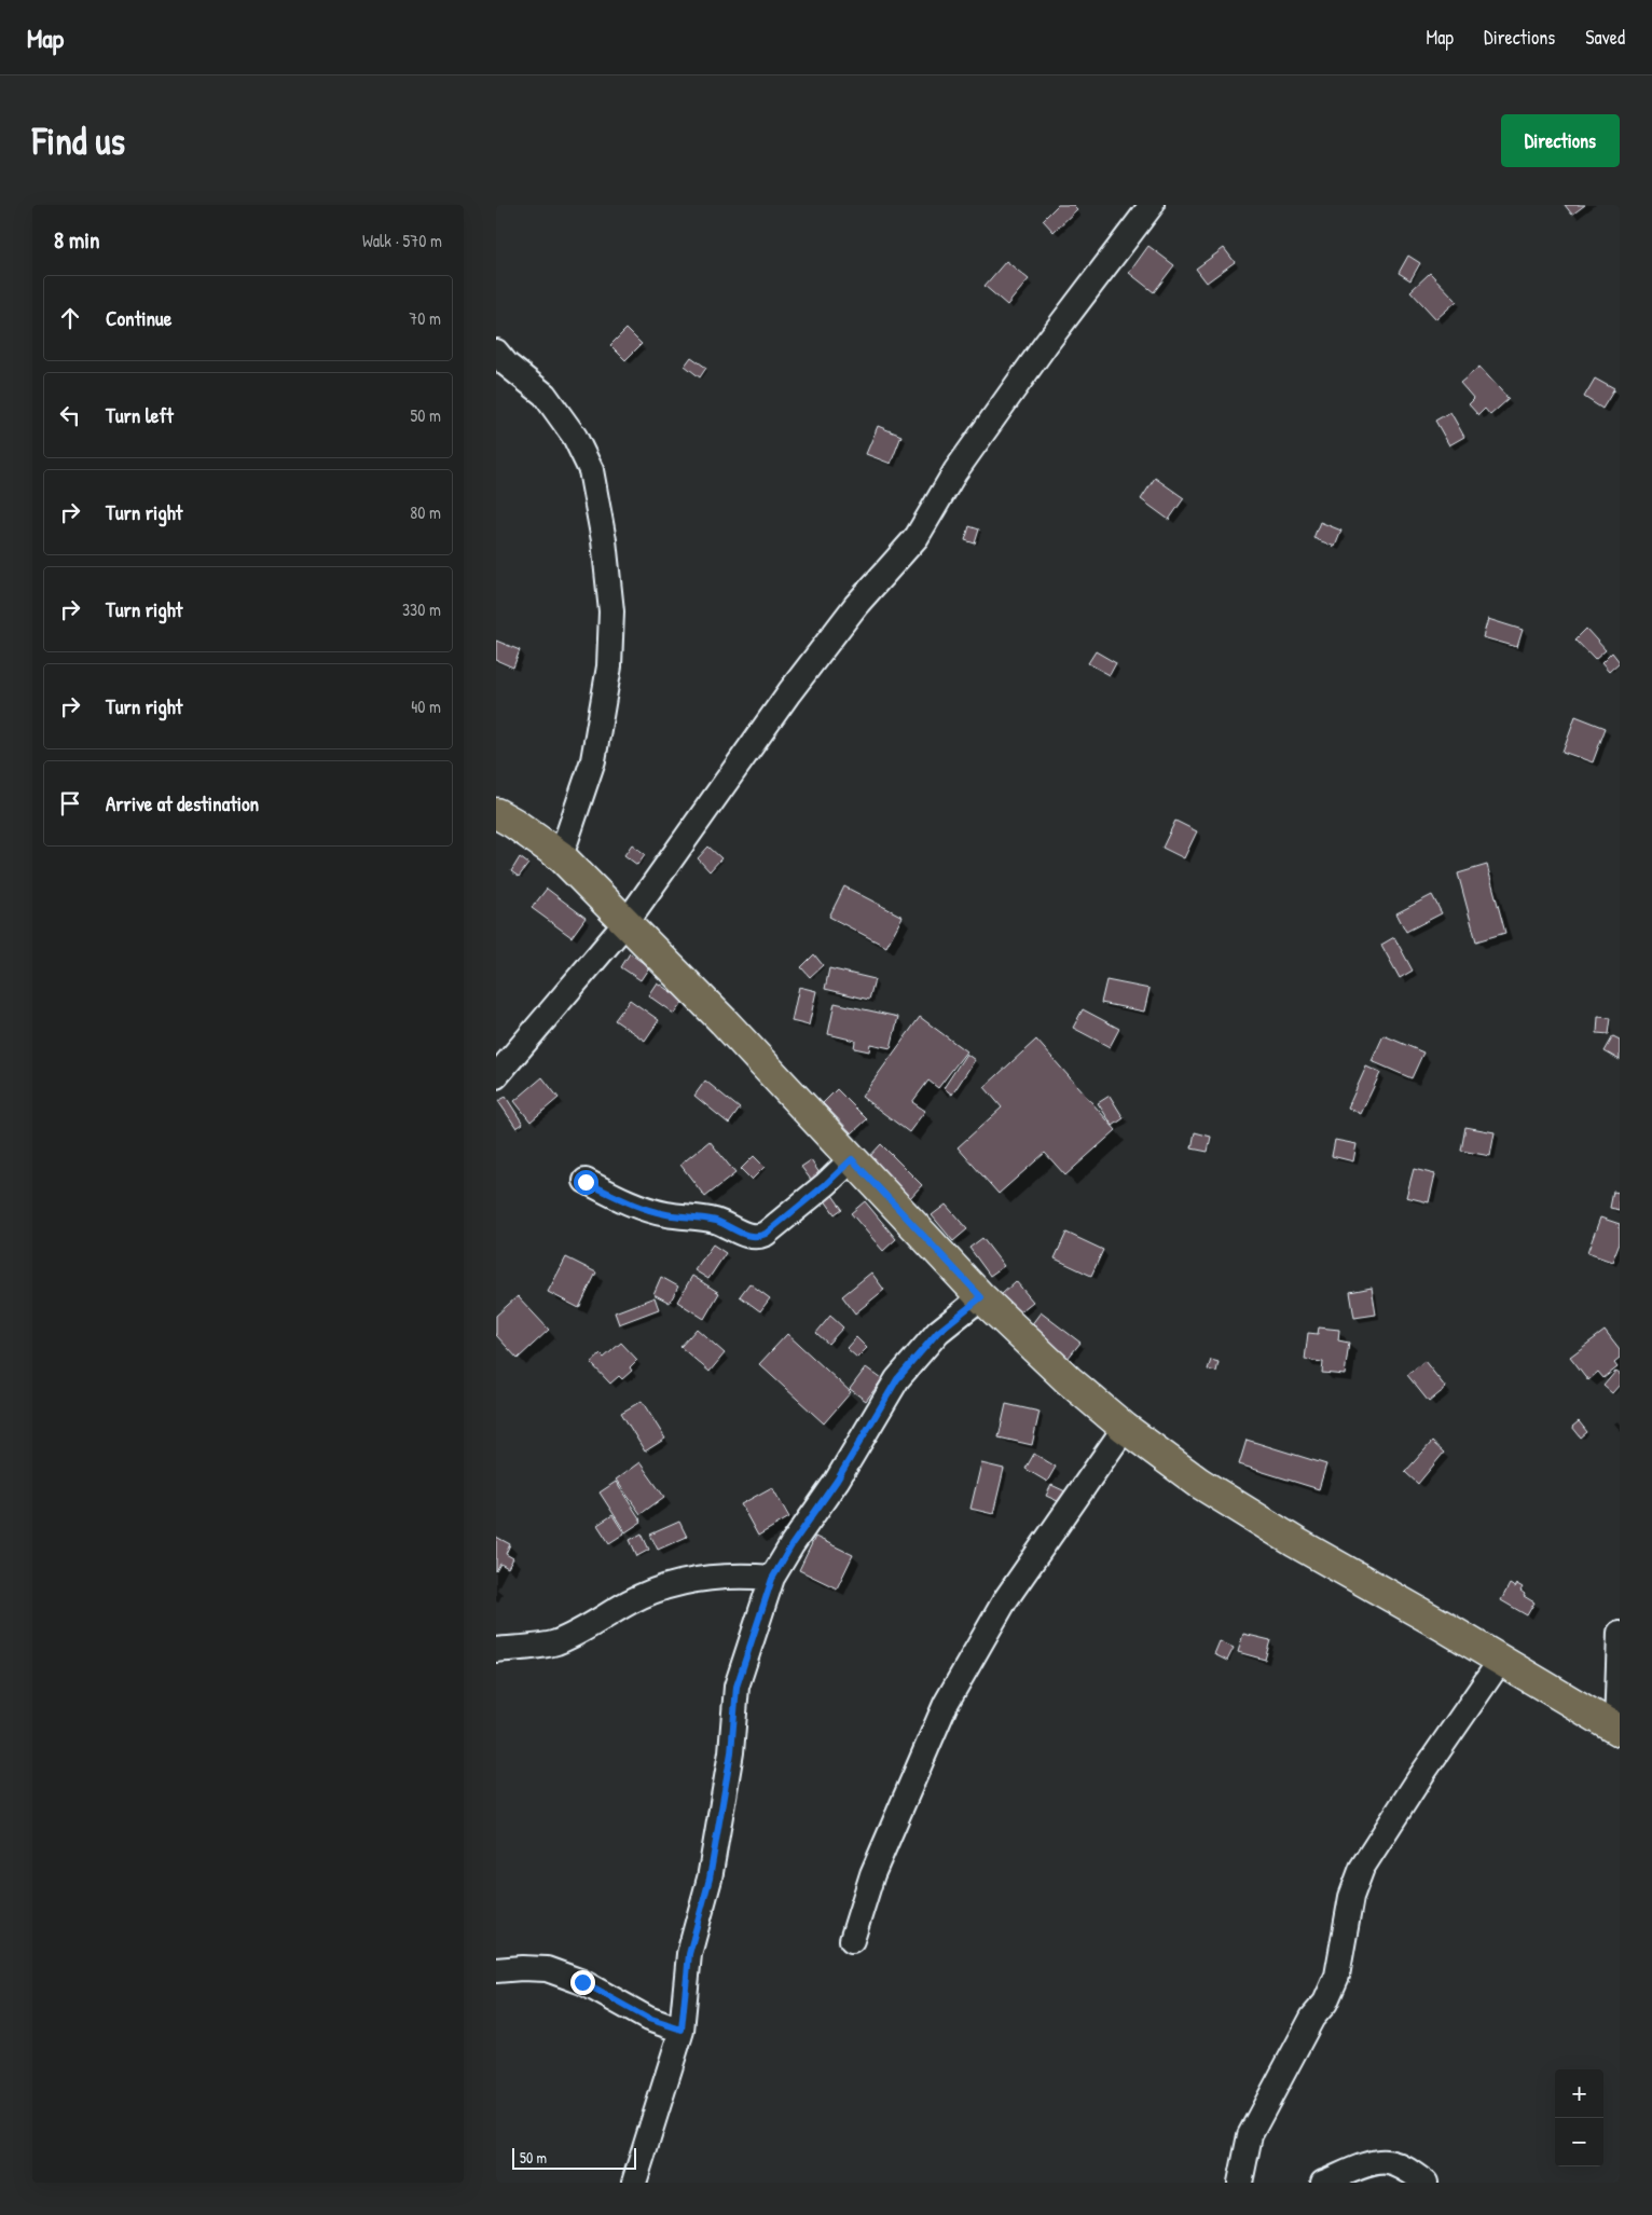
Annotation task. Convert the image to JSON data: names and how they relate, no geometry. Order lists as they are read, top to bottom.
{
  "scale_bar": "50 m",
  "page": {
    "header": "Map",
    "nav": ["Map", "Directions", "Saved"],
    "buttons": "Directions",
    "title": "Find us",
    "heading": ["8 min", "Walk · 570 m"],
    "list": [
      ["Continue", "70 m"],
      ["Turn left", "50 m"],
      ["Turn right", "80 m"],
      ["Turn right", "330 m"],
      ["Turn right", "40 m"],
      "Arrive at destination"
    ],
    "map_buttons": ["+", "−"],
    "scale": "50 m"
  }
}
